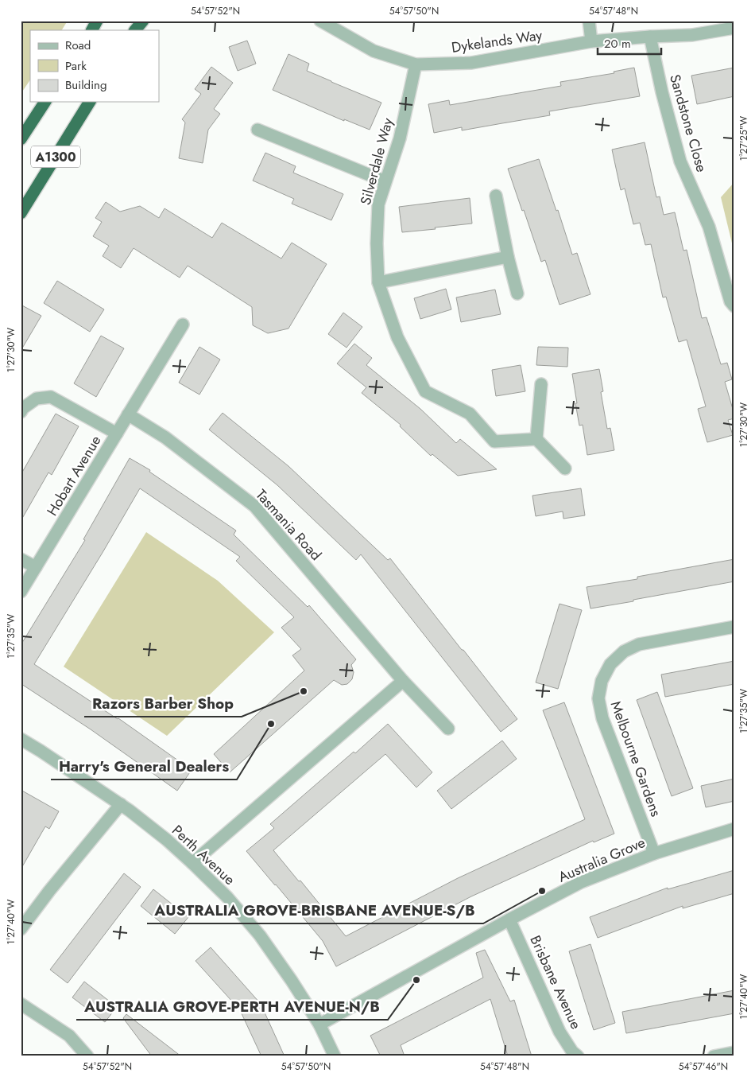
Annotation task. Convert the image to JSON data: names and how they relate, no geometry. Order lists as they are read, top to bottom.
{
  "streets": {
    "highway": ["A1300"],
    "street": [
      "Dykelands Way",
      "Sandstone Close",
      "Silverdale Way",
      "Hobart Avenue",
      "Tasmania Road",
      "Melbourne Gardens",
      "Perth Avenue",
      "Australia Grove",
      "Brisbane Avenue"
    ]
  },
  "crossings": [
    ["Dykelands Way", "Sandstone Close"],
    ["Dykelands Way", "Silverdale Way"],
    ["Melbourne Gardens", "Australia Grove"],
    ["Perth Avenue", "Australia Grove"],
    ["Australia Grove", "Brisbane Avenue"]
  ],
  "places": [
    "Razors Barber Shop",
    "Harry's General Dealers",
    "AUSTRALIA GROVE-BRISBANE AVENUE-S/B",
    "AUSTRALIA GROVE-PERTH AVENUE-N/B"
  ],
  "legend": ["Road", "Park", "Building"],
  "scale_bar": "20 m",
  "coordinates": [
    "54°57'52\"N",
    "54°57'50\"N",
    "54°57'48\"N",
    "1°27'25\"W",
    "1°27'30\"W",
    "1°27'35\"W",
    "1°27'40\"W",
    "54°57'46\"N"
  ]
}
